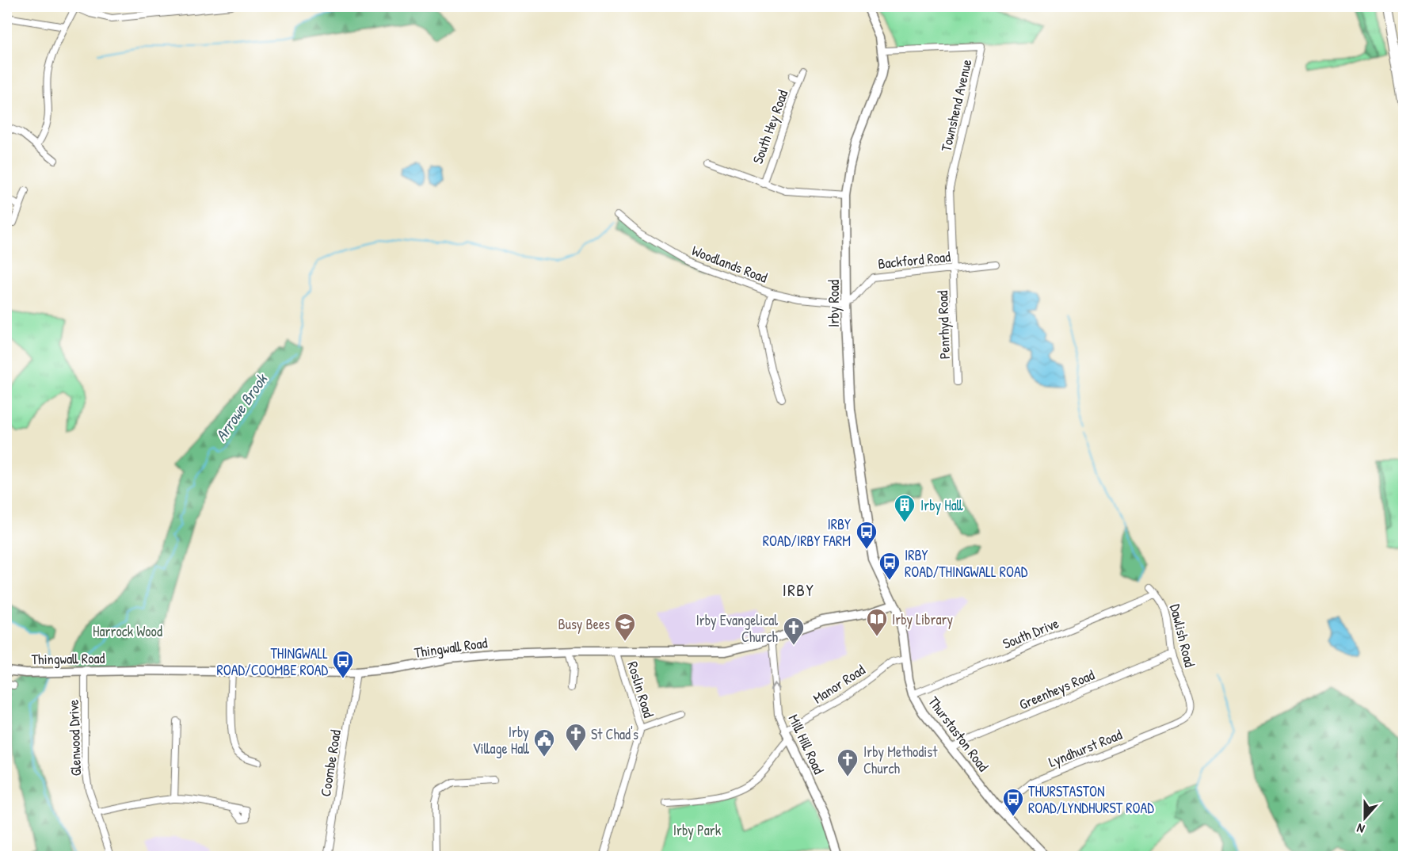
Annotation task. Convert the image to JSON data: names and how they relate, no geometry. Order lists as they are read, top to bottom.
{
  "streets": {
    "street": [
      "Townshend Avenue",
      "South Hey Road",
      "Backford Road",
      "Woodlands Road",
      "Irby Road",
      "Penrhyd Road",
      "South Drive",
      "Dawlish Road",
      "Thingwall Road",
      "Manor Road",
      "Roslin Road",
      "Greenheys Road",
      "Thurstaston Road",
      "Glenwood Drive",
      "Mill Hill Road",
      "Lyndhurst Road",
      "Coombe Road"
    ]
  },
  "crossings": [
    ["Townshend Avenue", "Backford Road"],
    ["Townshend Avenue", "Irby Road"],
    ["Townshend Avenue", "Penrhyd Road"],
    ["Backford Road", "Woodlands Road"],
    ["Backford Road", "Irby Road"],
    ["Backford Road", "Penrhyd Road"],
    ["Woodlands Road", "Irby Road"],
    ["Irby Road", "Thingwall Road"],
    ["Irby Road", "Thurstaston Road"],
    ["South Drive", "Dawlish Road"],
    ["South Drive", "Thurstaston Road"],
    ["Dawlish Road", "Greenheys Road"],
    ["Dawlish Road", "Lyndhurst Road"],
    ["Thingwall Road", "Roslin Road"],
    ["Thingwall Road", "Thurstaston Road"],
    ["Thingwall Road", "Glenwood Drive"],
    ["Thingwall Road", "Mill Hill Road"],
    ["Thingwall Road", "Coombe Road"],
    ["Manor Road", "Thurstaston Road"],
    ["Manor Road", "Mill Hill Road"],
    ["Greenheys Road", "Thurstaston Road"],
    ["Thurstaston Road", "Lyndhurst Road"]
  ],
  "one_way": ["Mill Hill Road"],
  "districts": ["IRBY"],
  "water": ["Arrowe Brook"],
  "parks": ["Harrock Wood", "Irby Park"],
  "places": {
    "building": ["Irby Hall"],
    "bus stop": [
      "IRBY ROAD/IRBY FARM",
      "IRBY ROAD/THINGWALL ROAD",
      "THINGWALL ROAD/COOMBE ROAD",
      "THURSTASTON ROAD/LYNDHURST ROAD"
    ],
    "library": ["Irby Library"],
    "school or university": ["Busy Bees"],
    "church": ["Irby Evangelical Church", "St Chad's", "Irby Methodist Church"],
    "public building": ["Irby Village Hall"]
  },
  "north": "bottom"
}
